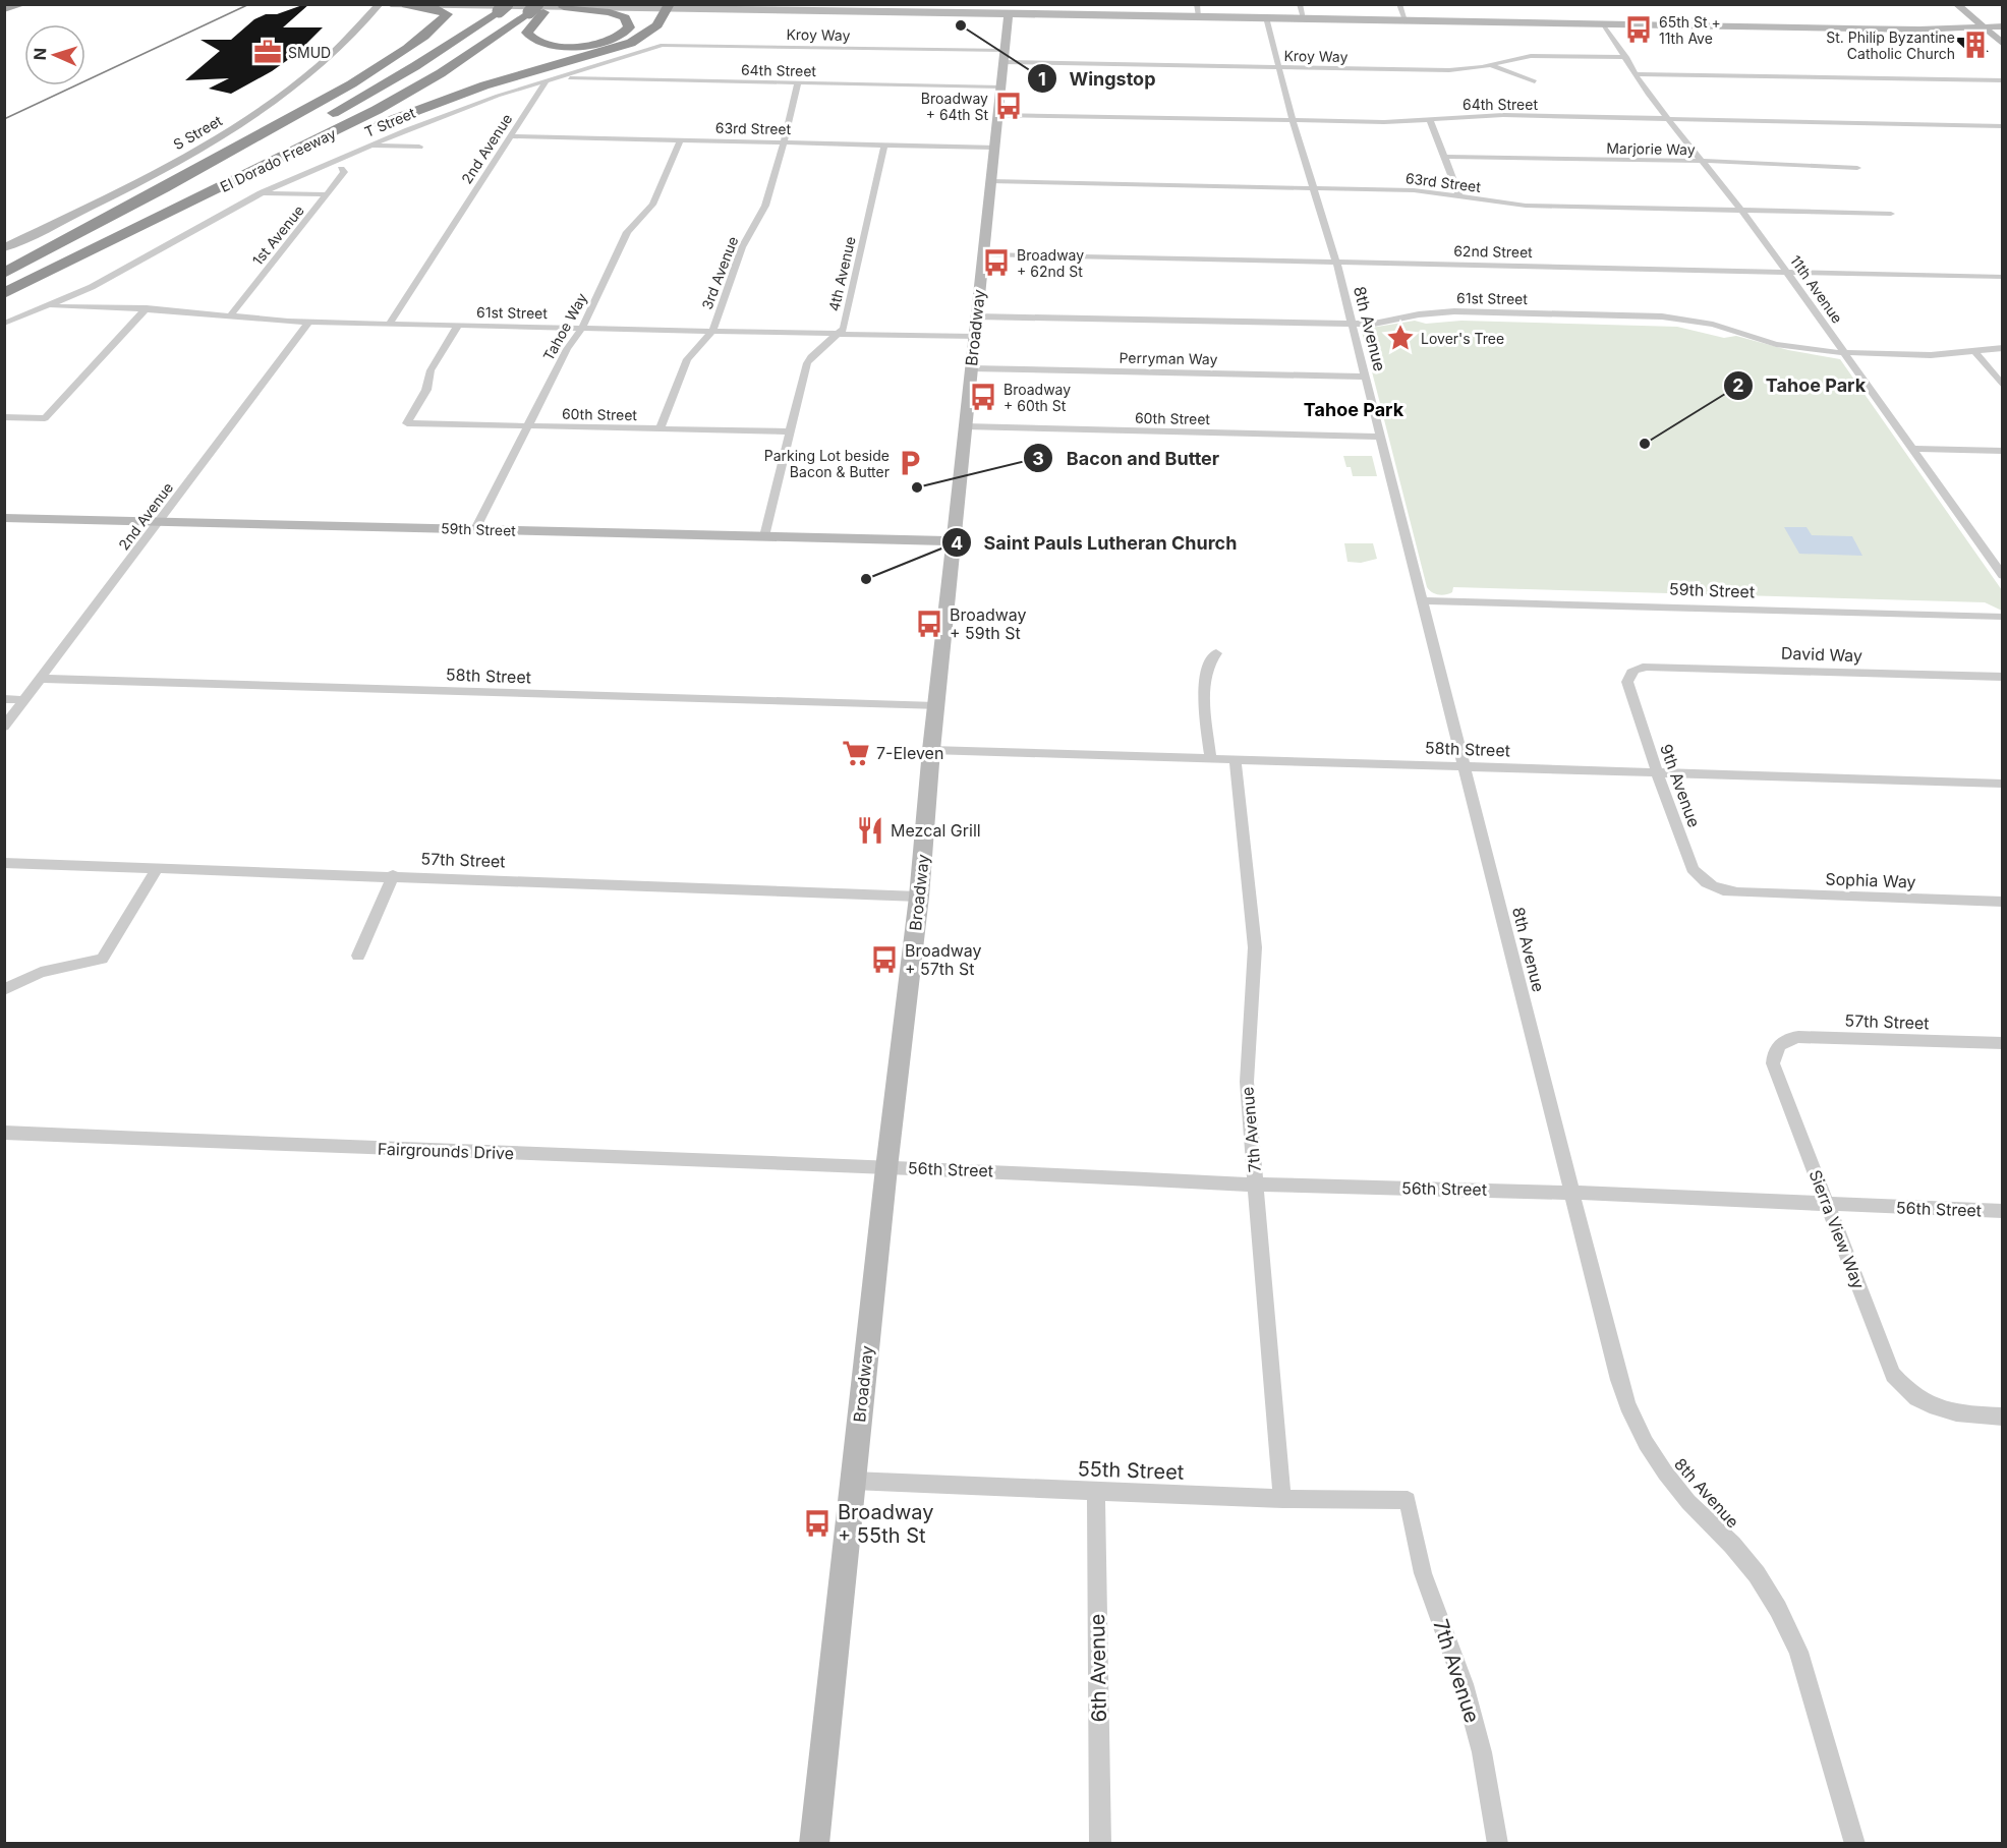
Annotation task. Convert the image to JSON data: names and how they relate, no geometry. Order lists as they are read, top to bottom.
{
  "streets": {
    "highway": ["El Dorado Freeway"],
    "main road": ["S Street", "Broadway", "59th Street"],
    "street": [
      "Kroy Way",
      "64th Street",
      "T Street",
      "63rd Street",
      "2nd Avenue",
      "Marjorie Way",
      "1st Avenue",
      "62nd Street",
      "3rd Avenue",
      "4th Avenue",
      "11th Avenue",
      "61st Street",
      "Tahoe Way",
      "8th Avenue",
      "Perryman Way",
      "60th Street",
      "David Way",
      "58th Street",
      "9th Avenue",
      "57th Street",
      "Sophia Way",
      "7th Avenue",
      "Fairgrounds Drive",
      "56th Street",
      "Sierra View Way",
      "55th Street",
      "6th Avenue"
    ]
  },
  "crossings": [
    ["Kroy Way", "T Street"],
    ["Kroy Way", "11th Avenue"],
    ["Kroy Way", "Broadway"],
    ["Kroy Way", "8th Avenue"],
    ["64th Street", "T Street"],
    ["64th Street", "2nd Avenue"],
    ["64th Street", "3rd Avenue"],
    ["64th Street", "11th Avenue"],
    ["64th Street", "Broadway"],
    ["64th Street", "8th Avenue"],
    ["T Street", "2nd Avenue"],
    ["T Street", "61st Street"],
    ["63rd Street", "2nd Avenue"],
    ["63rd Street", "3rd Avenue"],
    ["63rd Street", "4th Avenue"],
    ["63rd Street", "11th Avenue"],
    ["63rd Street", "Tahoe Way"],
    ["63rd Street", "Broadway"],
    ["63rd Street", "8th Avenue"],
    ["2nd Avenue", "61st Street"],
    ["2nd Avenue", "59th Street"],
    ["2nd Avenue", "58th Street"],
    ["Marjorie Way", "11th Avenue"],
    ["1st Avenue", "61st Street"],
    ["62nd Street", "11th Avenue"],
    ["62nd Street", "Broadway"],
    ["62nd Street", "8th Avenue"],
    ["3rd Avenue", "61st Street"],
    ["3rd Avenue", "60th Street"],
    ["4th Avenue", "61st Street"],
    ["4th Avenue", "60th Street"],
    ["4th Avenue", "59th Street"],
    ["11th Avenue", "61st Street"],
    ["61st Street", "Tahoe Way"],
    ["61st Street", "Broadway"],
    ["61st Street", "8th Avenue"],
    ["61st Street", "60th Street"],
    ["Tahoe Way", "60th Street"],
    ["Tahoe Way", "59th Street"],
    ["Broadway", "Perryman Way"],
    ["Broadway", "60th Street"],
    ["Broadway", "59th Street"],
    ["Broadway", "58th Street"],
    ["Broadway", "57th Street"],
    ["Broadway", "Fairgrounds Drive"],
    ["Broadway", "56th Street"],
    ["Broadway", "55th Street"],
    ["8th Avenue", "Perryman Way"],
    ["8th Avenue", "60th Street"],
    ["8th Avenue", "59th Street"],
    ["8th Avenue", "58th Street"],
    ["8th Avenue", "56th Street"],
    ["David Way", "9th Avenue"],
    ["58th Street", "9th Avenue"],
    ["58th Street", "7th Avenue"],
    ["9th Avenue", "Sophia Way"],
    ["57th Street", "Sierra View Way"],
    ["7th Avenue", "56th Street"],
    ["7th Avenue", "55th Street"],
    ["Fairgrounds Drive", "56th Street"],
    ["56th Street", "Sierra View Way"],
    ["55th Street", "6th Avenue"]
  ],
  "districts": ["Tahoe Park"],
  "places": {
    "other": [
      "Wingstop",
      "Tahoe Park",
      "Bacon and Butter",
      "Saint Pauls Lutheran Church"
    ],
    "bus stop": [
      "65th St + 11th Ave",
      "Broadway + 64th St",
      "Broadway + 62nd St",
      "Broadway + 60th St",
      "Broadway + 59th St",
      "Broadway + 57th St",
      "Broadway + 55th St"
    ],
    "building": ["St. Philip Byzantine Catholic Church"],
    "office": ["SMUD"],
    "place": ["Lover's Tree"],
    "parking": ["Parking Lot beside Bacon & Butter"],
    "supermarket": ["7-Eleven"],
    "restaurant": ["Mezcal Grill"]
  },
  "north": "left"
}
